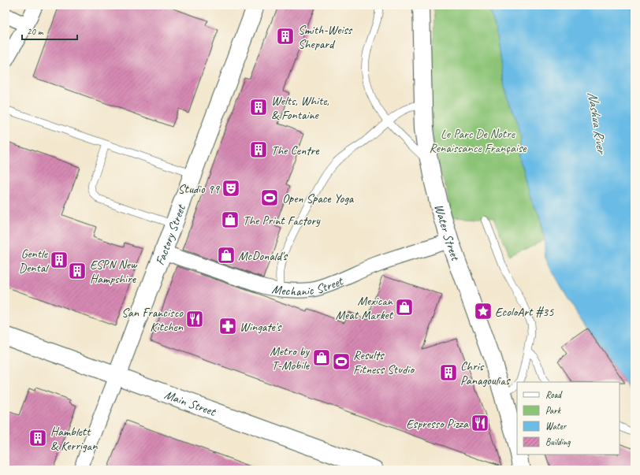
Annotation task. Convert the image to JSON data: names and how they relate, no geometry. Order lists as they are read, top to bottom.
{
  "streets": {
    "main road": ["Water Street", "Factory Street", "Main Street"],
    "street": ["Mechanic Street"]
  },
  "crossings": [
    ["Water Street", "Mechanic Street"],
    ["Factory Street", "Mechanic Street"],
    ["Factory Street", "Main Street"]
  ],
  "water": ["Nashua River"],
  "parks": ["Le Parc De Notre Renaissance Française"],
  "places": {
    "building": [
      "Smith-Weiss Shepard",
      "Welts, White, & Fontaine",
      "The Centre",
      "Gentle Dental",
      "ESPN New Hampshire",
      "Chris Panagoulias",
      "Hamblett & Kerrigan"
    ],
    "theatre": ["Studio 99"],
    "sports": ["Open Space Yoga", "Results Fitness Studio"],
    "shop": [
      "The Print Factory",
      "McDonald's",
      "Mexican Meat Market",
      "Metro by T-Mobile"
    ],
    "place": ["EcoloArt #35"],
    "restaurant": ["San Francisco Kitchen", "Espresso Pizza"],
    "pharmacy": ["Wingate's"]
  },
  "legend": [
    "Road",
    "Park",
    "Water",
    "Building"
  ],
  "scale_bar": "20 m"
}
